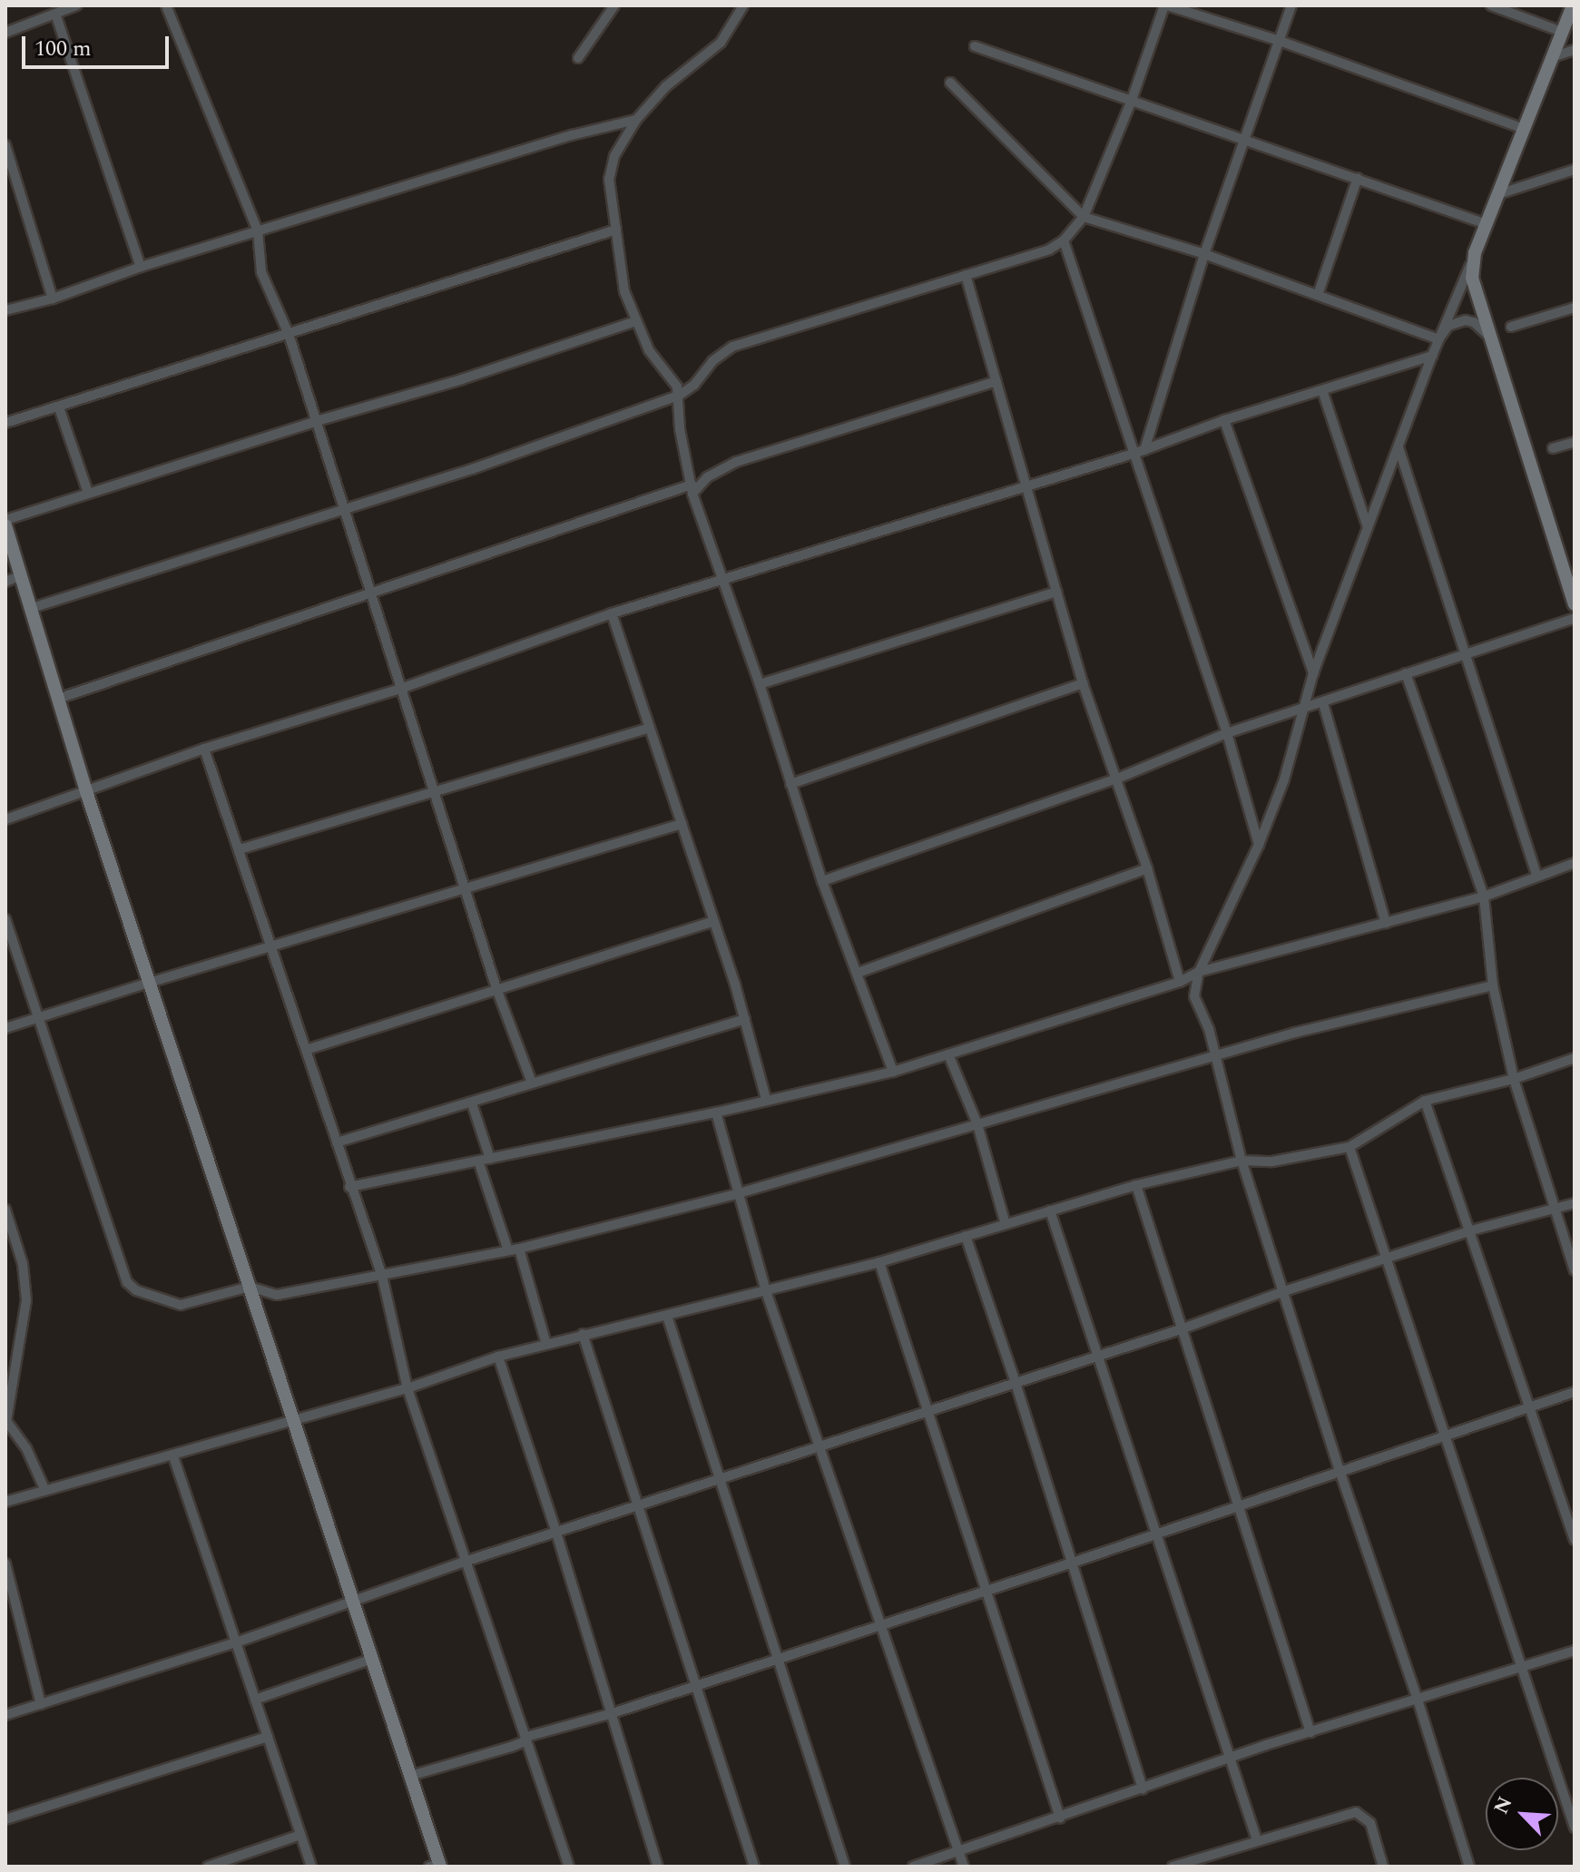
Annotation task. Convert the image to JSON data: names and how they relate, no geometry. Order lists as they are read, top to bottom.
{
  "scale_bar": "100 m",
  "north": "top left"
}
